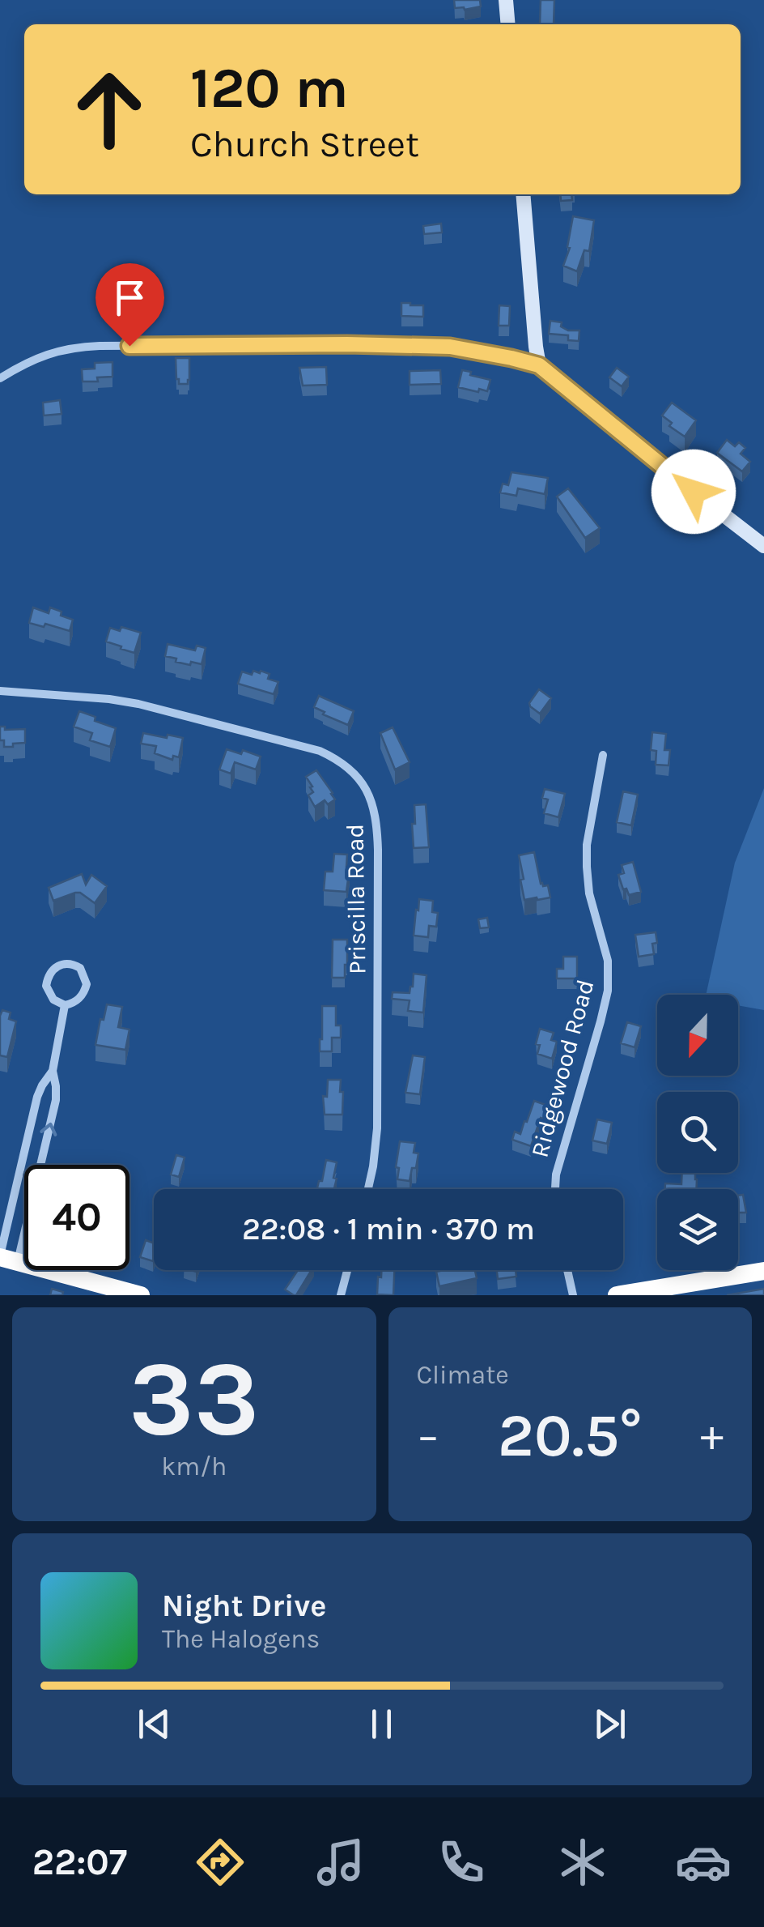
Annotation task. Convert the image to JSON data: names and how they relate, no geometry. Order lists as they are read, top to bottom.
{
  "streets": {
    "street": ["Priscilla Road", "Ridgewood Road"]
  },
  "north": "bottom",
  "page": {
    "turn": ["120 m", "Church Street"],
    "limit": "40",
    "trip": "22:08 · 1 min · 370 m",
    "tile": [
      ["33", "km/h"],
      "Climate"
    ],
    "heat": ["−", "20.5°", "+"],
    "song": ["Night Drive", "The Halogens"],
    "tabs": "22:07"
  }
}
